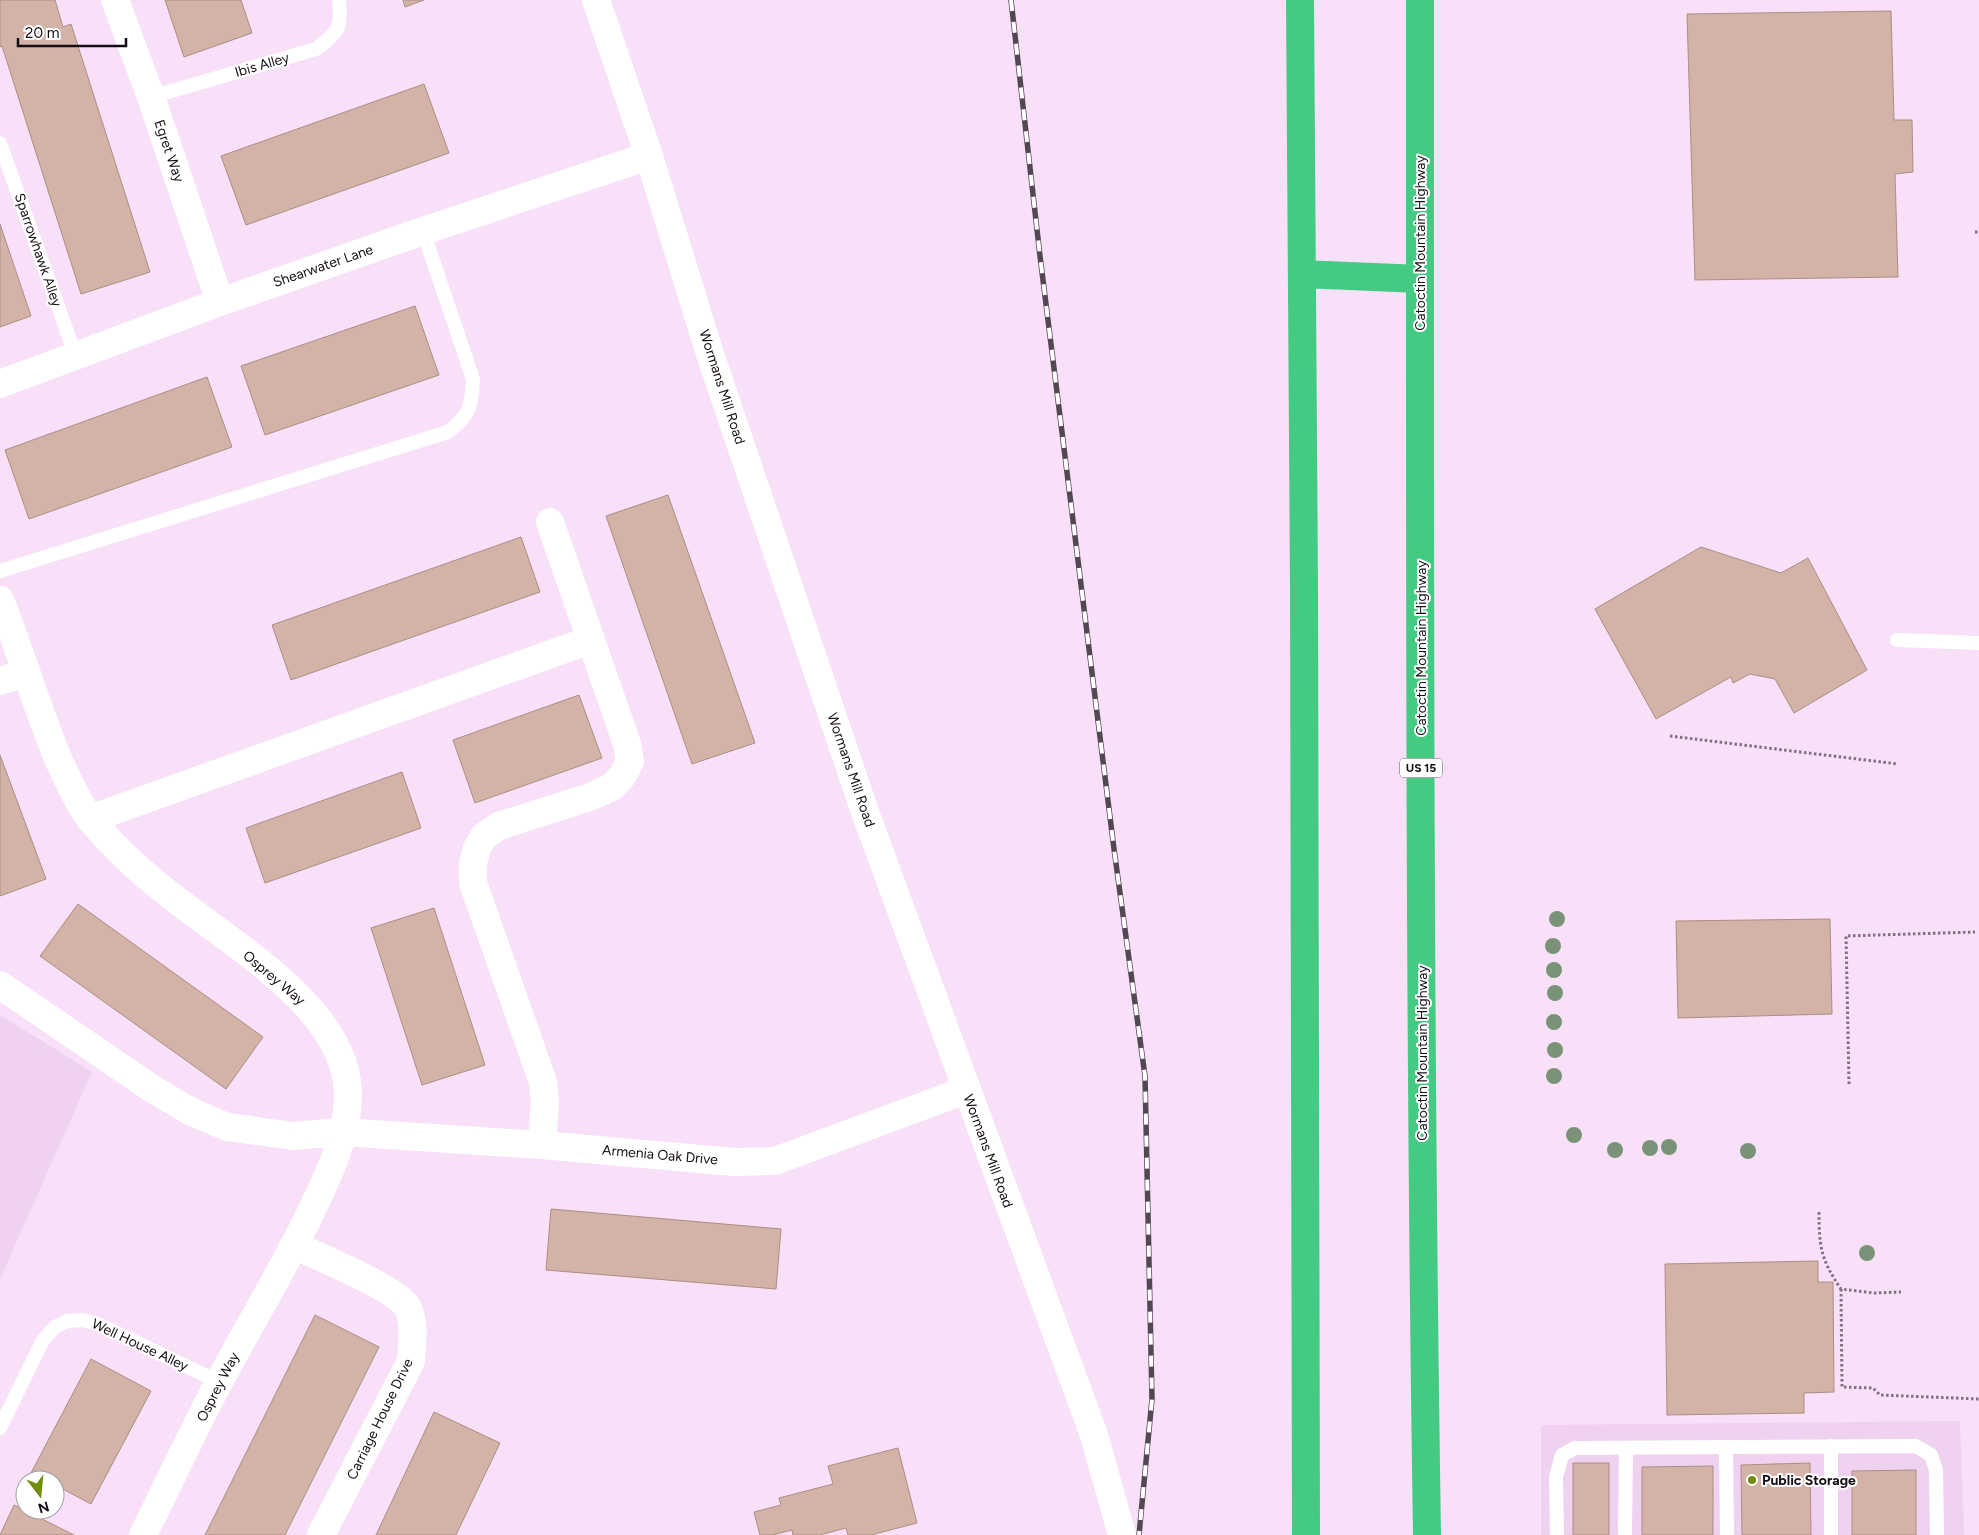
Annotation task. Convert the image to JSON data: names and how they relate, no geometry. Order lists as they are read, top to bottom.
{
  "streets": {
    "highway": ["Catoctin Mountain Highway", "US 15"],
    "street": [
      "Egret Way",
      "Shearwater Lane",
      "Wormans Mill Road",
      "Osprey Way",
      "Armenia Oak Drive",
      "Carriage House Drive"
    ],
    "lane": ["Ibis Alley", "Sparrowhawk Alley", "Well House Alley"]
  },
  "crossings": [
    ["Ibis Alley", "Egret Way"],
    ["Egret Way", "Shearwater Lane"],
    ["Sparrowhawk Alley", "Shearwater Lane"],
    ["Shearwater Lane", "Wormans Mill Road"],
    ["Wormans Mill Road", "Armenia Oak Drive"],
    ["Osprey Way", "Armenia Oak Drive"],
    ["Osprey Way", "Well House Alley"],
    ["Osprey Way", "Carriage House Drive"]
  ],
  "places": ["Public Storage"],
  "scale_bar": "20 m",
  "north": "bottom"
}
